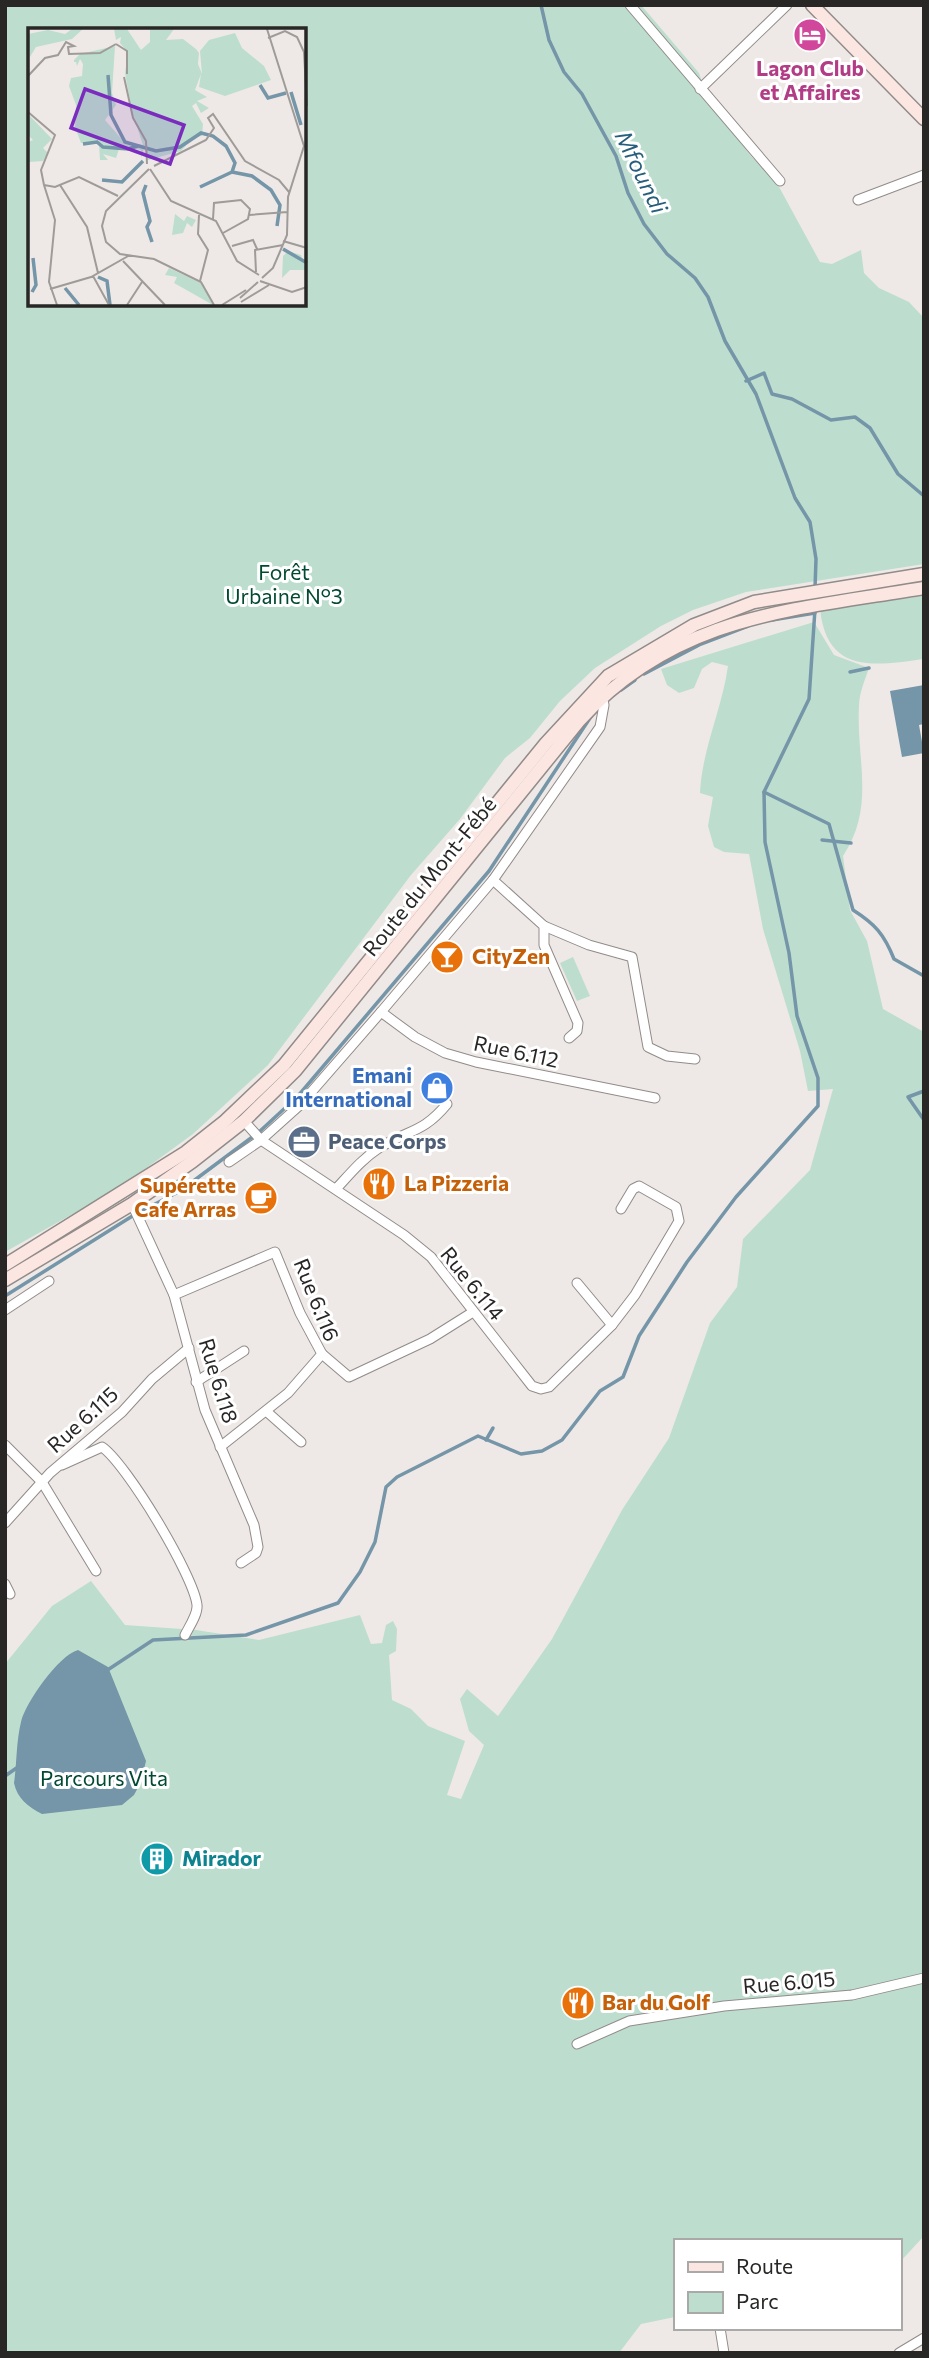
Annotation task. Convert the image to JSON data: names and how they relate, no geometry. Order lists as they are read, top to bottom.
{
  "streets": {
    "street": [
      "Route du Mont-Fébé",
      "Rue 6.112",
      "Rue 6.114",
      "Rue 6.116",
      "Rue 6.118",
      "Rue 6.115",
      "Rue 6.015"
    ]
  },
  "crossings": [
    ["Route du Mont-Fébé", "Rue 6.114"],
    ["Route du Mont-Fébé", "Rue 6.118"],
    ["Rue 6.116", "Rue 6.118"],
    ["Rue 6.118", "Rue 6.115"]
  ],
  "water": ["Mfoundi"],
  "parks": ["Forêt Urbaine N°3", "Parcours Vita"],
  "places": {
    "hotel": ["Lagon Club et Affaires"],
    "bar": ["CityZen"],
    "shop": ["Emani International"],
    "office": ["Peace Corps"],
    "restaurant": ["La Pizzeria", "Bar du Golf"],
    "cafe": ["Supérette Cafe Arras"],
    "building": ["Mirador"]
  },
  "legend": ["Route", "Parc"]
}
